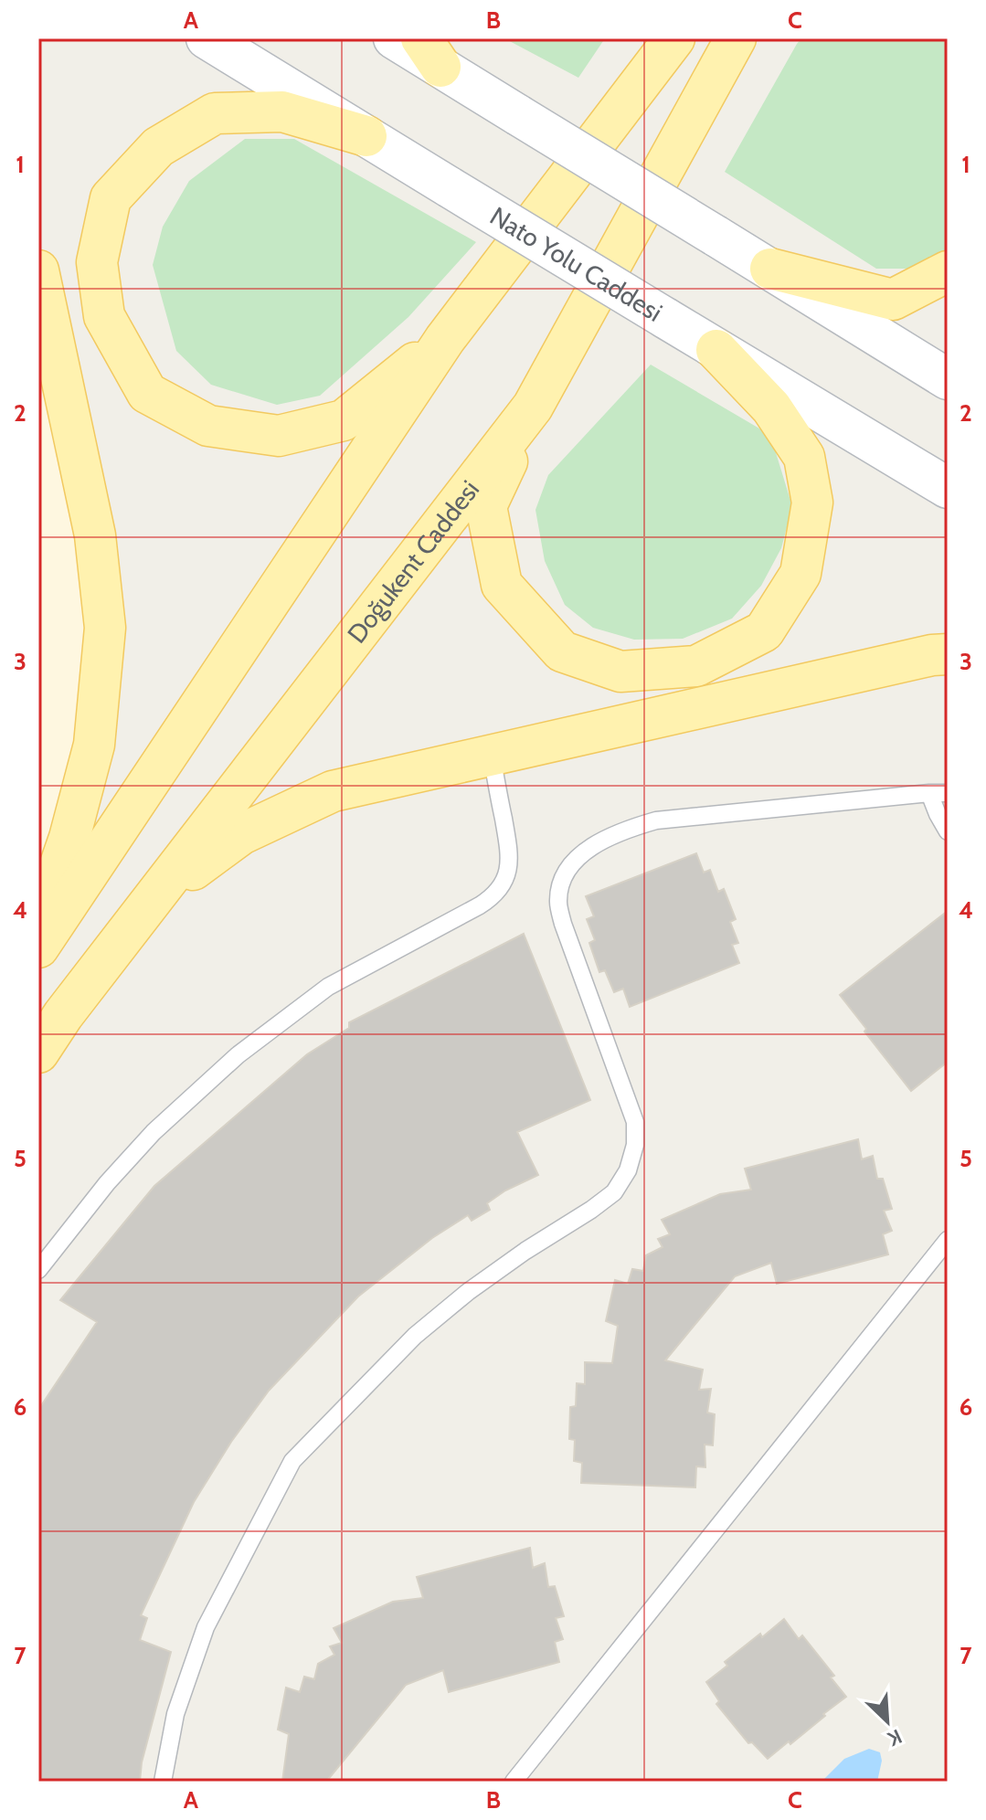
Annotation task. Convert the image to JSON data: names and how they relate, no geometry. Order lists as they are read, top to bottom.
{
  "streets": {
    "main road": ["Nato Yolu Caddesi", "Doğukent Caddesi"]
  },
  "north": "bottom right",
  "grid": {
    "columns": ["A", "B", "C"],
    "rows": [
      "1",
      "2",
      "3",
      "4",
      "5",
      "6",
      "7"
    ]
  }
}
